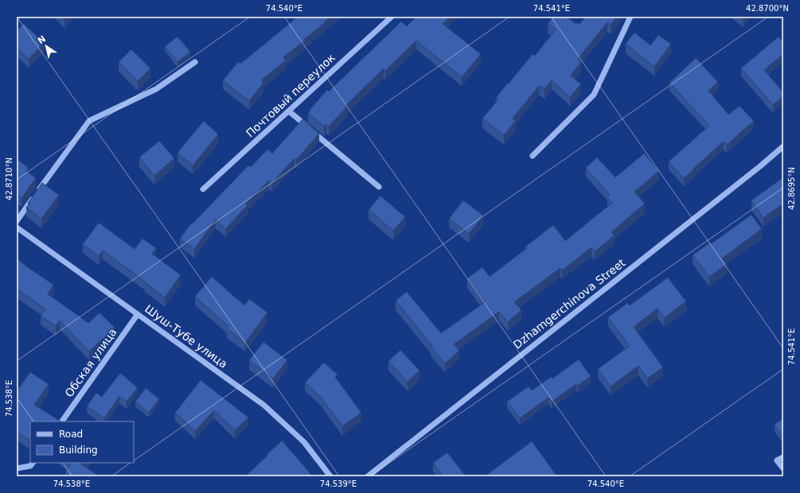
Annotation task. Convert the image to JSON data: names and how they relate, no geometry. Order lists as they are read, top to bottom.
{
  "streets": {
    "street": [
      "Почтовый переулок",
      "Dzhamgerchinova Street",
      "Шуш-Тубе улица",
      "Обская улица"
    ]
  },
  "crossings": [
    ["Шуш-Тубе улица", "Обская улица"]
  ],
  "legend": ["Road", "Building"],
  "north": "top left",
  "coordinates": [
    "74.540°E",
    "74.541°E",
    "42.8700°N",
    "42.8710°N",
    "42.8695°N",
    "74.538°E",
    "74.539°E"
  ]
}
